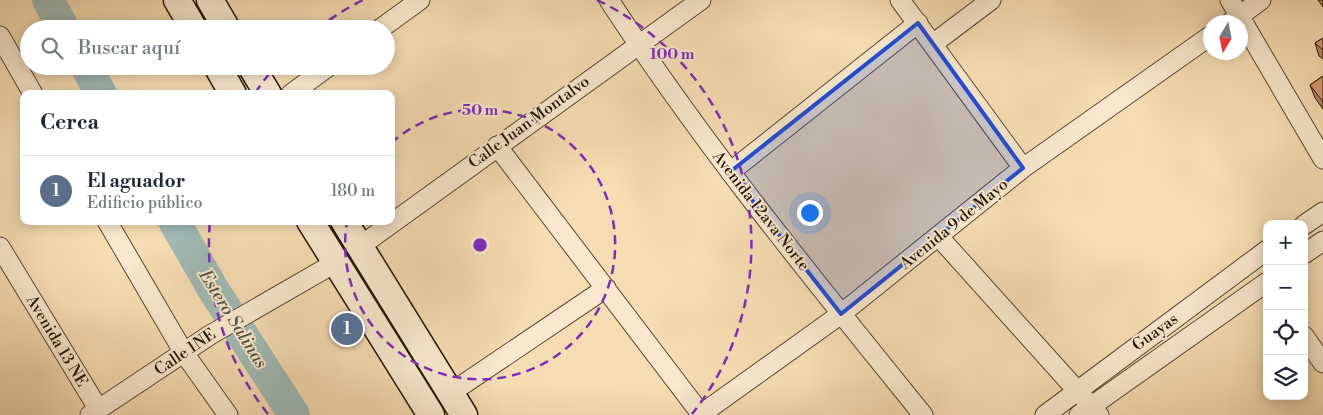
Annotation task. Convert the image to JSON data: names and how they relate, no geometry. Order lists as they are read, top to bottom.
{
  "streets": {
    "street": [
      "Calle Juan Montalvo",
      "Avenida 12ava Norte",
      "Avenida 9 de Mayo",
      "Guayas",
      "Avenida 13 NE",
      "Calle 1NE"
    ]
  },
  "crossings": [
    ["Calle Juan Montalvo", "Avenida 12ava Norte"],
    ["Avenida 12ava Norte", "Avenida 9 de Mayo"],
    ["Avenida 13 NE", "Calle 1NE"]
  ],
  "water": ["Estero Salinas"],
  "north": "bottom",
  "page": {
    "search": "Buscar aquí",
    "heading": "Cerca",
    "list": [
      {
        "mark": "1",
        "name": "El aguador",
        "note": "Edificio público",
        "value": "180 m"
      }
    ],
    "map_buttons": ["+", "−"],
    "pins": "1"
  },
  "rings": ["100 m", "50 m"]
}
